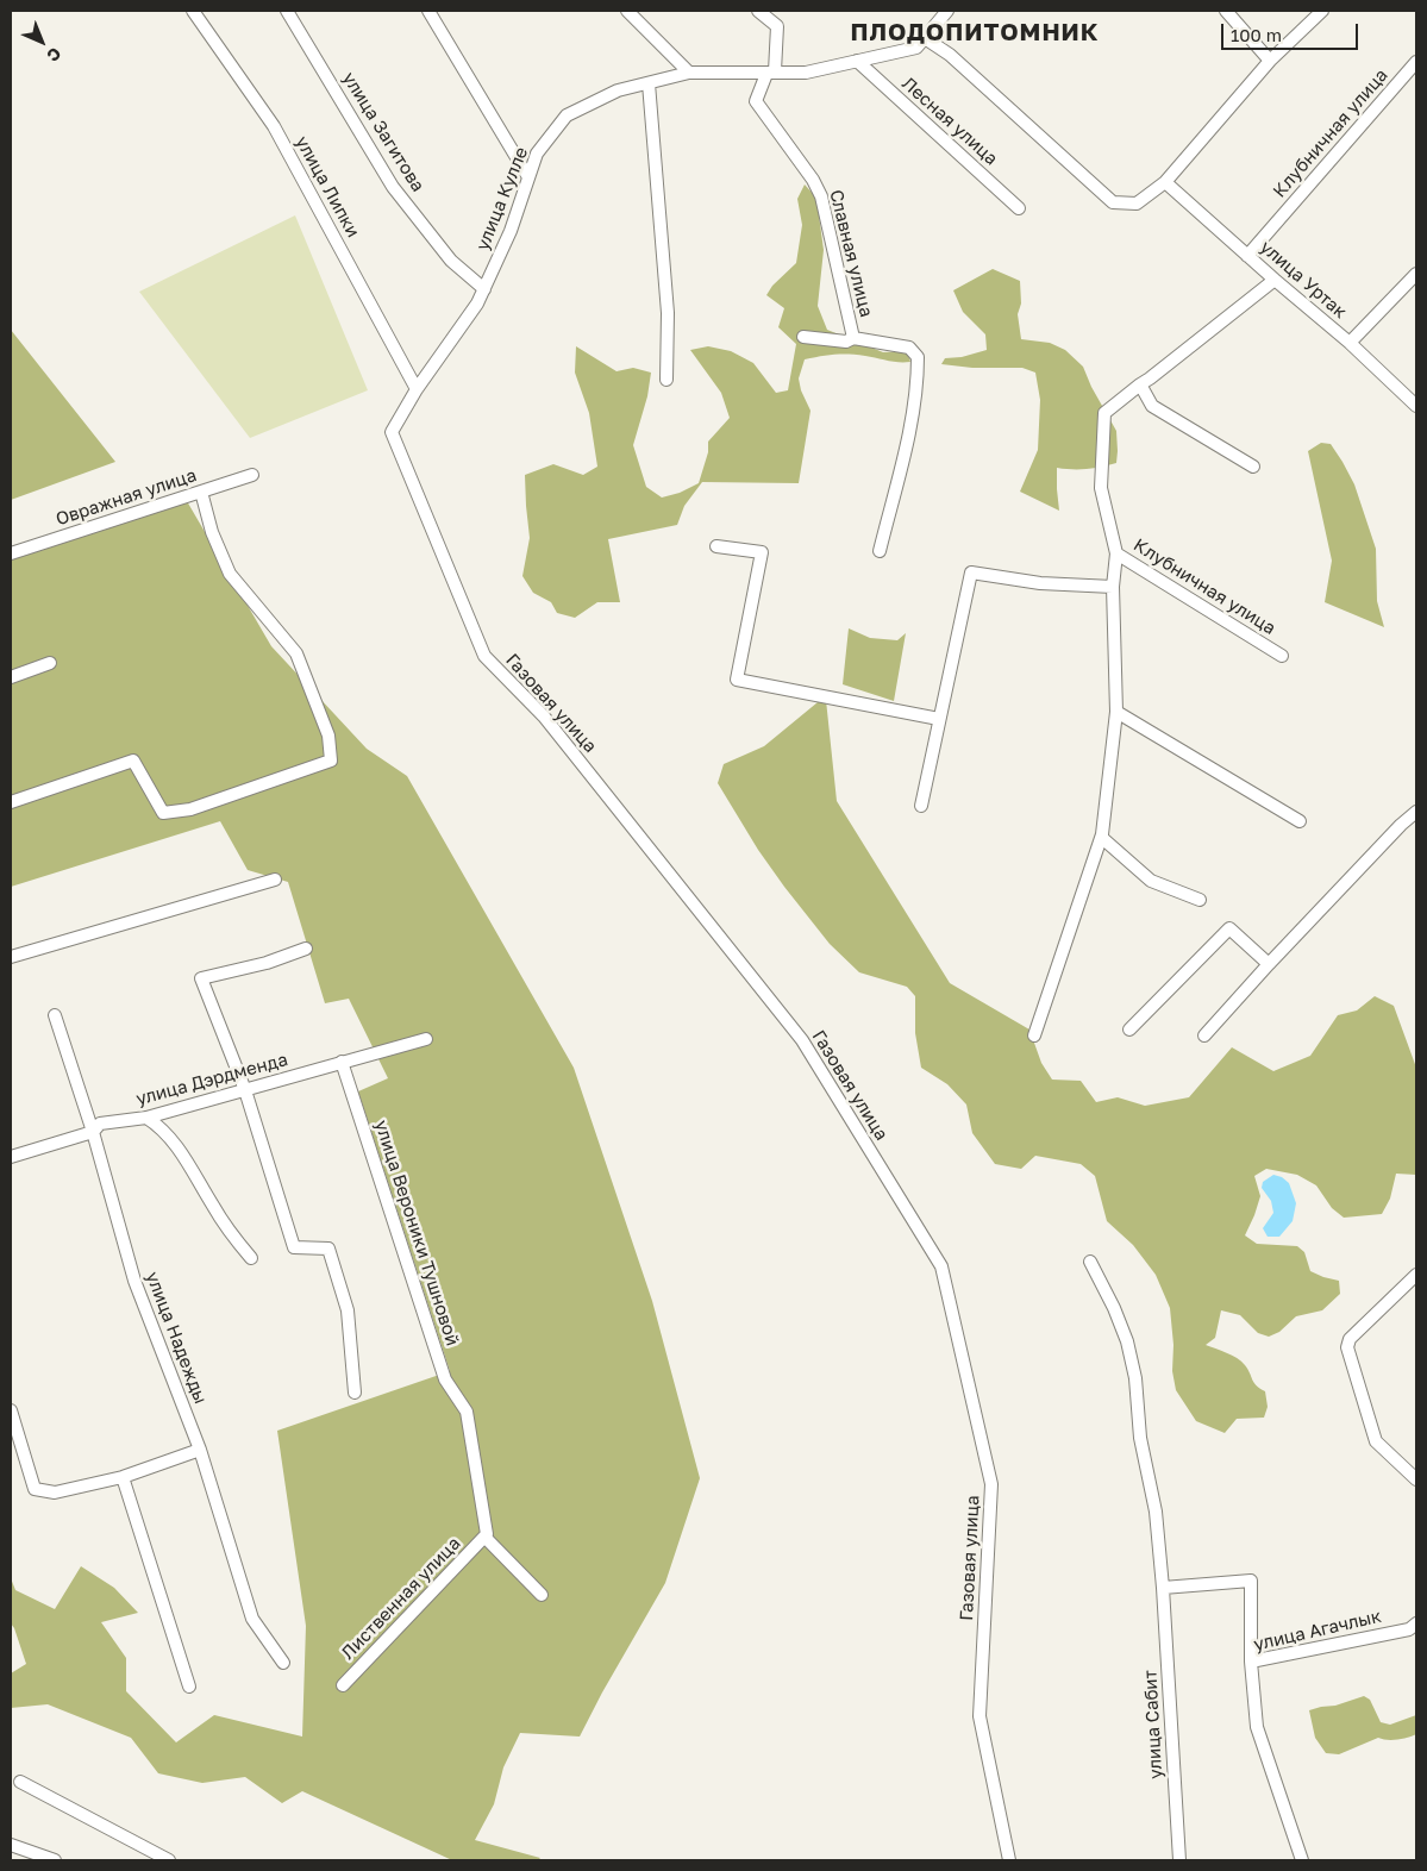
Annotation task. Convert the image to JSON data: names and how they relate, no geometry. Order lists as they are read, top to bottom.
{
  "streets": {
    "street": [
      "Лесная улица",
      "улица Загитова",
      "Клубничная улица",
      "улица Липки",
      "улица Кулле",
      "Славная улица",
      "улица Уртак",
      "Овражная улица",
      "Газовая улица",
      "улица Дэрдменда",
      "улица Вероники Тушновой",
      "улица Надежды",
      "Лиственная улица",
      "улица Агачлык",
      "улица Сабит"
    ]
  },
  "crossings": [
    ["Лесная улица", "улица Кулле"],
    ["улица Загитова", "улица Кулле"],
    ["Клубничная улица", "улица Уртак"],
    ["улица Липки", "улица Кулле"],
    ["улица Кулле", "Славная улица"],
    ["улица Кулле", "Газовая улица"],
    ["улица Дэрдменда", "улица Вероники Тушновой"],
    ["улица Дэрдменда", "улица Надежды"],
    ["улица Вероники Тушновой", "Лиственная улица"]
  ],
  "districts": ["ПЛОДОПИТОМНИК"],
  "scale_bar": "100 m",
  "north": "bottom right"
}
